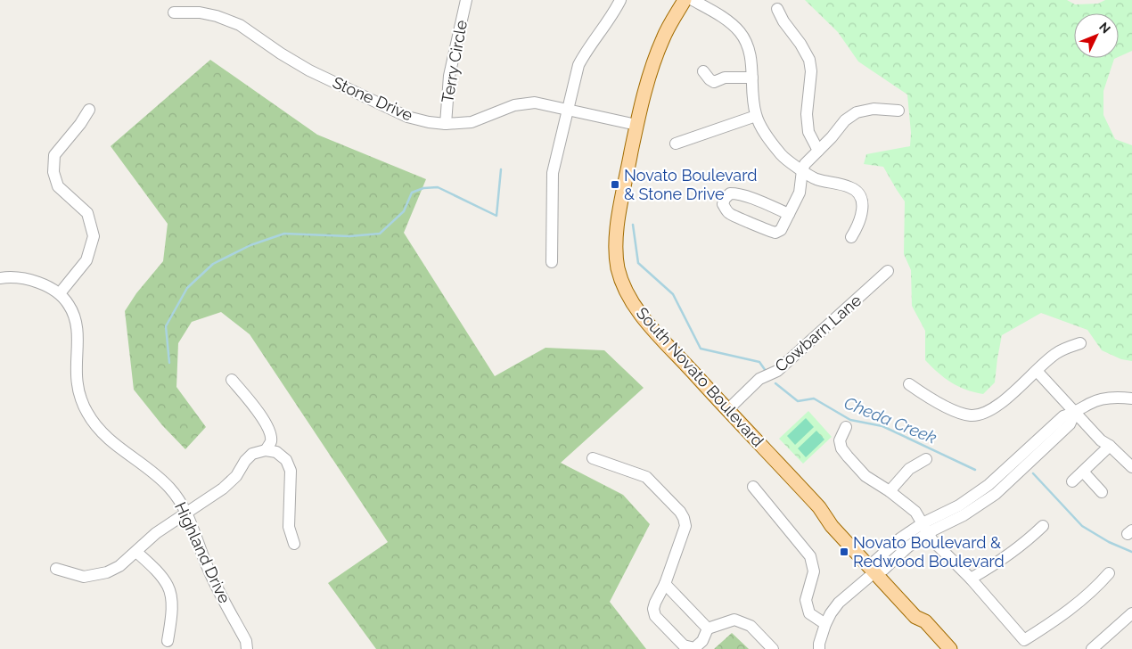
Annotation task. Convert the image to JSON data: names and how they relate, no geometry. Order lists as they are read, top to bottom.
{
  "streets": {
    "main road": ["South Novato Boulevard"],
    "street": [
      "Terry Circle",
      "Stone Drive",
      "Cowbarn Lane",
      "Highland Drive"
    ]
  },
  "crossings": [
    ["Terry Circle", "Stone Drive"],
    ["Stone Drive", "South Novato Boulevard"],
    ["Cowbarn Lane", "South Novato Boulevard"]
  ],
  "water": ["Cheda Creek"],
  "places": {
    "transit": ["Novato Boulevard & Stone Drive", "Novato Boulevard & Redwood Boulevard"]
  },
  "north": "top right"
}
